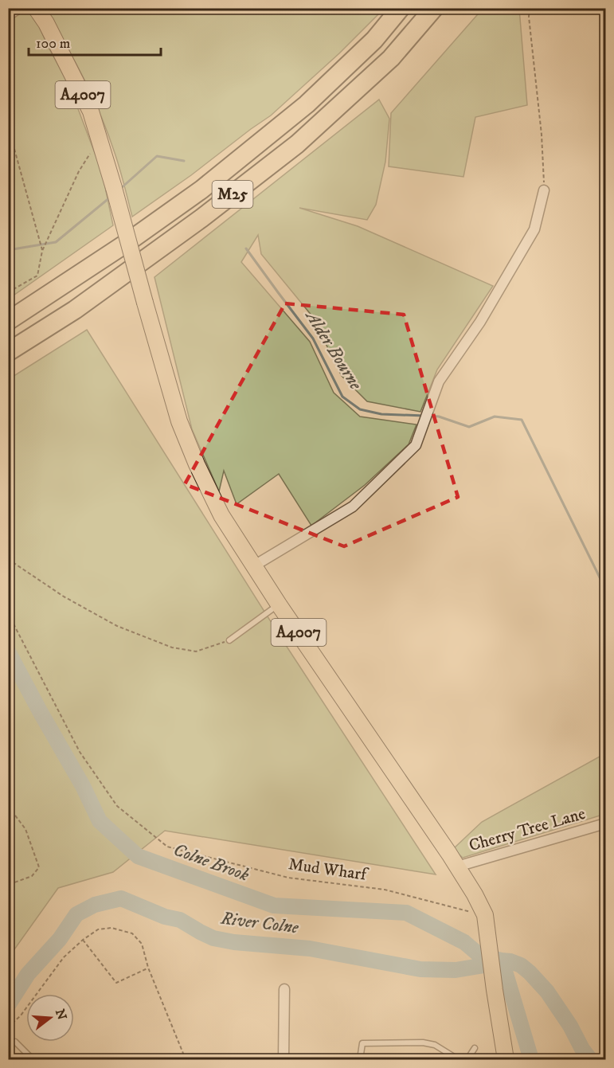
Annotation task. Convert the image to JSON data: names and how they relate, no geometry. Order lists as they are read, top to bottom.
{
  "streets": {
    "highway": ["M25"],
    "main road": ["A4007"],
    "street": ["Cherry Tree Lane"],
    "path": ["Mud Wharf"]
  },
  "crossings": [
    ["A4007", "Cherry Tree Lane"],
    ["A4007", "Mud Wharf"]
  ],
  "water": ["Alder Bourne", "Colne Brook", "River Colne"],
  "scale_bar": "100 m",
  "north": "right"
}
